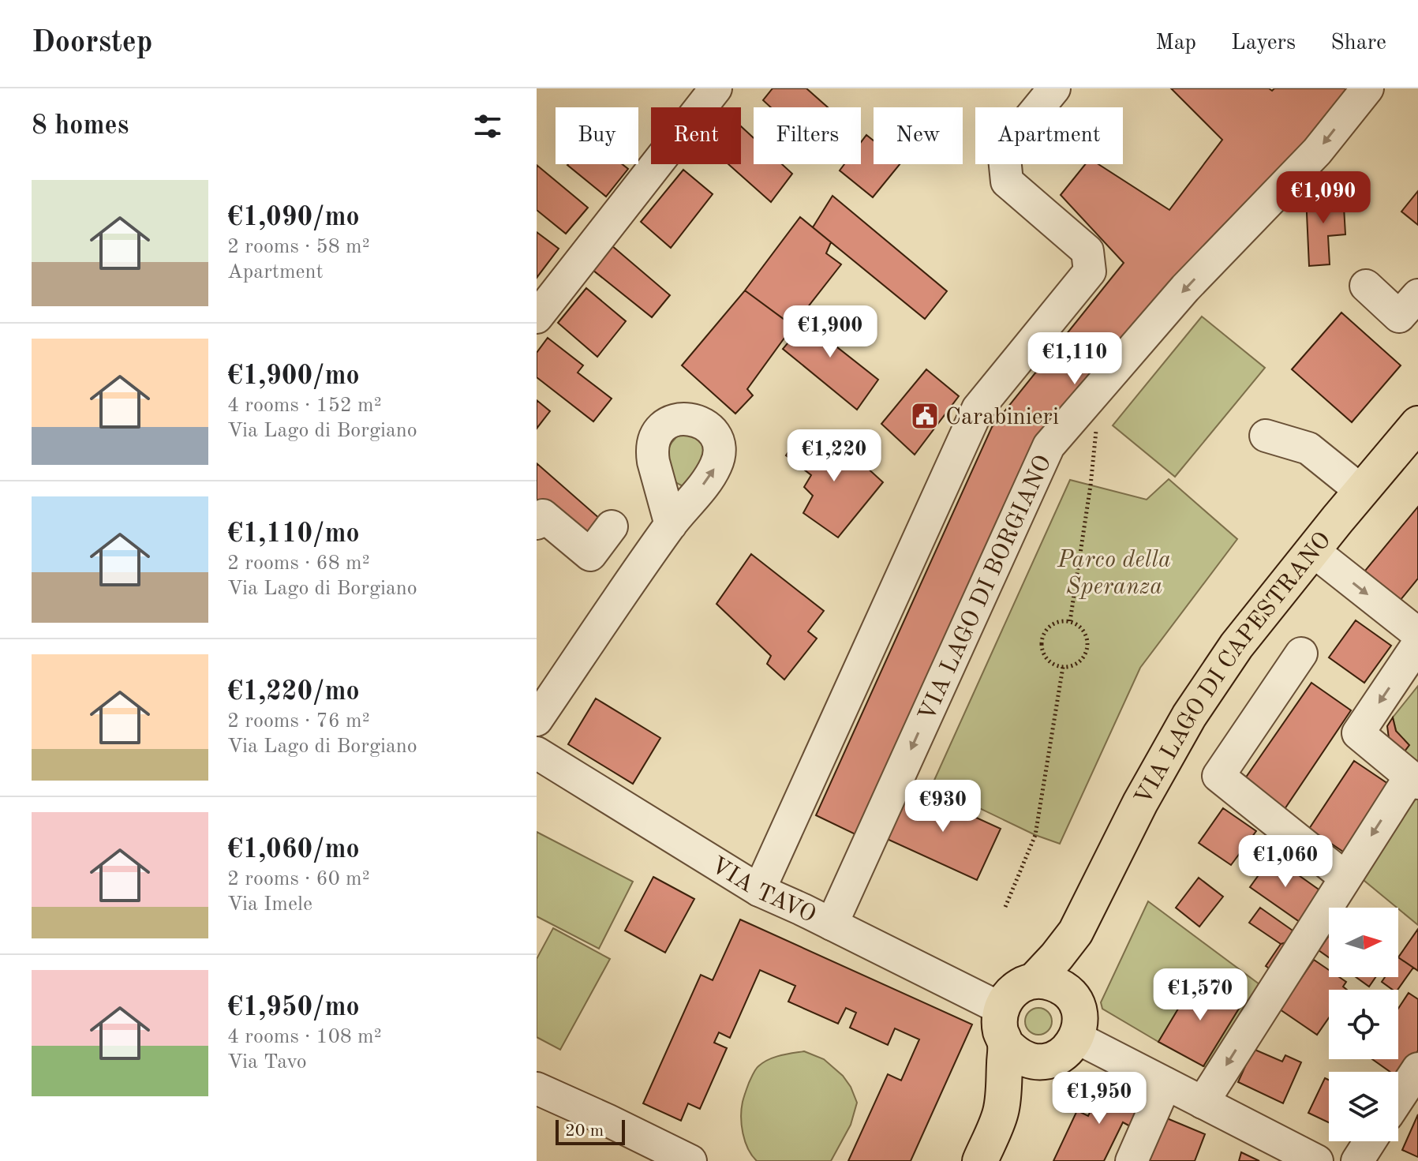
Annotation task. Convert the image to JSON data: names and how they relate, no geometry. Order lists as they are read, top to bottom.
{
  "streets": {
    "main road": ["VIA LAGO DI CAPESTRANO"],
    "street": ["VIA LAGO DI BORGIANO", "VIA TAVO"]
  },
  "crossings": [
    ["VIA LAGO DI BORGIANO", "VIA TAVO"],
    ["VIA LAGO DI CAPESTRANO", "VIA TAVO"]
  ],
  "one_way": ["VIA LAGO DI BORGIANO"],
  "parks": ["Parco della Speranza"],
  "places": {
    "public building": ["Carabinieri"]
  },
  "scale_bar": "20 m",
  "north": "right",
  "page": {
    "header": "Doorstep",
    "nav": ["Map", "Layers", "Share"],
    "heading": "8 homes",
    "chip": [
      "Buy",
      "Rent",
      "Filters",
      "New",
      "Apartment"
    ],
    "list": [
      {
        "name": "€1,090/mo",
        "note": "2 rooms · 58 m² · Apartment"
      },
      {
        "name": "€1,900/mo",
        "note": "4 rooms · 152 m² · Via Lago di Borgiano"
      },
      {
        "name": "€1,110/mo",
        "note": "2 rooms · 68 m² · Via Lago di Borgiano"
      },
      {
        "name": "€1,220/mo",
        "note": "2 rooms · 76 m² · Via Lago di Borgiano"
      },
      {
        "name": "€1,060/mo",
        "note": "2 rooms · 60 m² · Via Imele"
      },
      {
        "name": "€1,950/mo",
        "note": "4 rooms · 108 m² · Via Tavo"
      }
    ],
    "price": [
      "€1,090",
      "€1,900",
      "€1,110",
      "€1,220",
      "€930",
      "€1,060",
      "€1,570",
      "€1,950"
    ],
    "scale": "20 m"
  }
}
